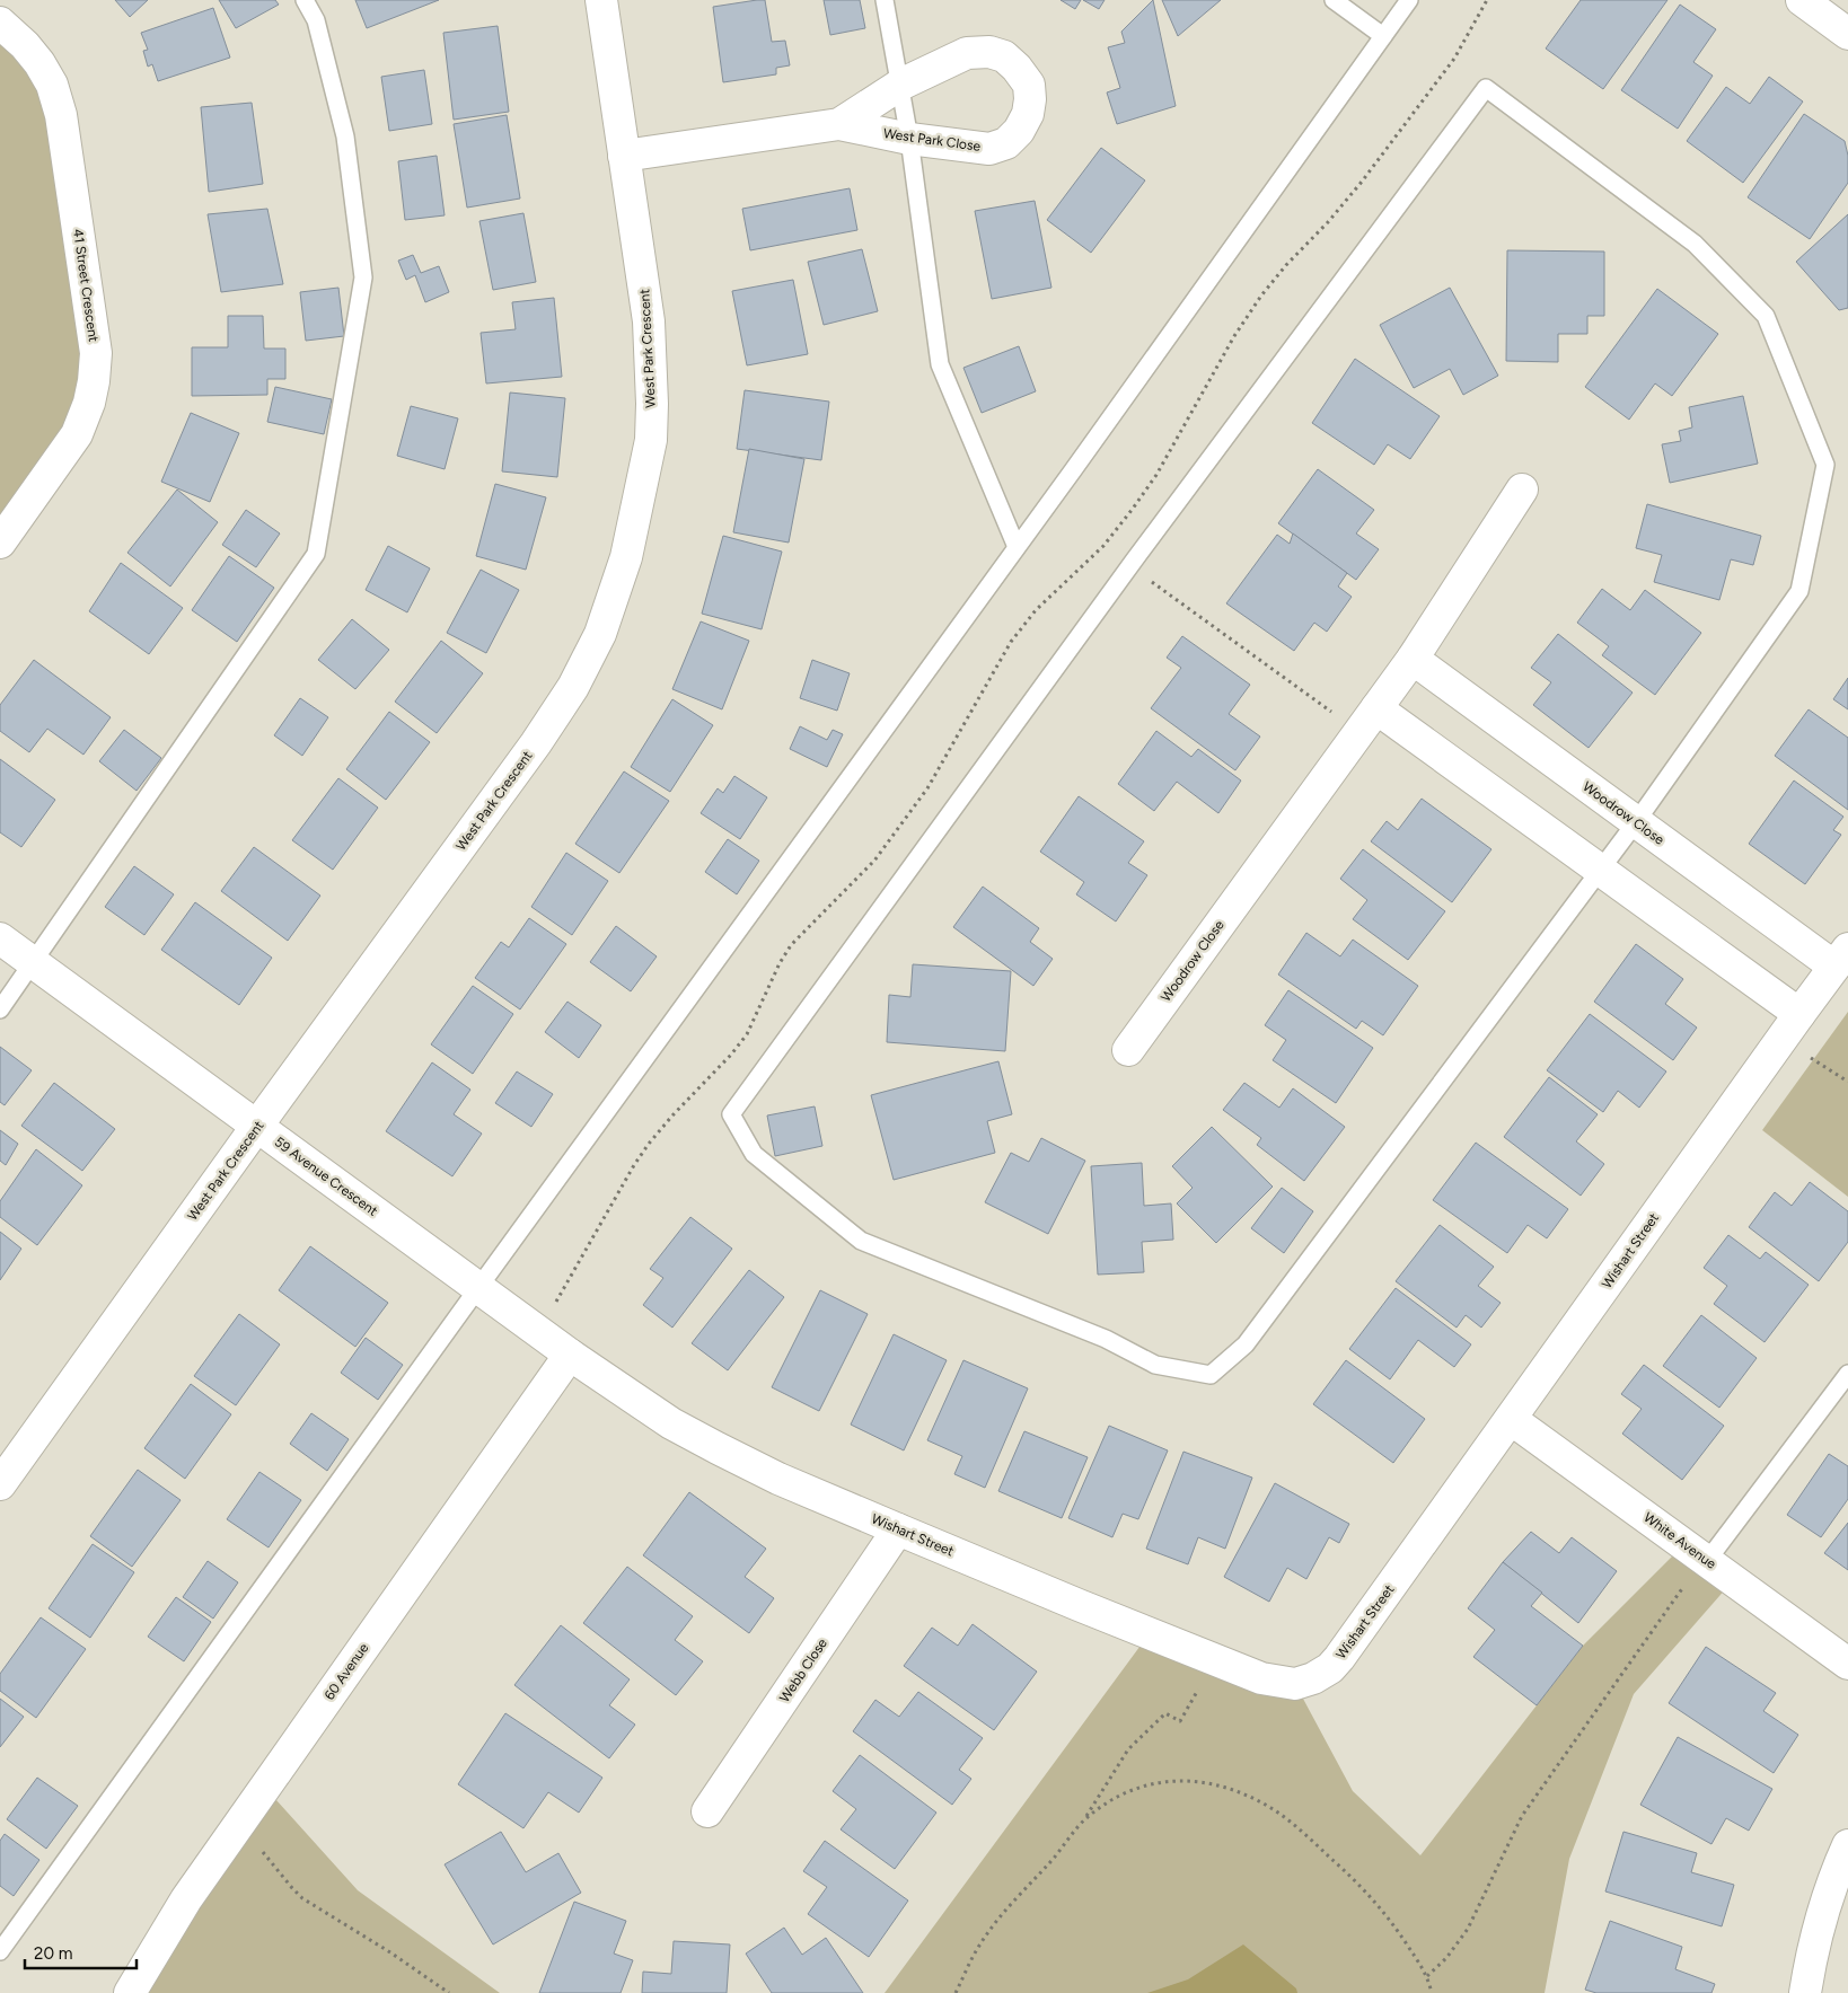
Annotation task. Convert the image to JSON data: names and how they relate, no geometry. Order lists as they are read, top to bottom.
{
  "streets": {
    "street": [
      "West Park Close",
      "41 Street Crescent",
      "West Park Crescent",
      "Woodrow Close",
      "59 Avenue Crescent",
      "Wishart Street",
      "White Avenue",
      "Webb Close",
      "60 Avenue"
    ]
  },
  "crossings": [
    ["West Park Close", "West Park Crescent"],
    ["West Park Crescent", "59 Avenue Crescent"],
    ["Woodrow Close", "Wishart Street"],
    ["59 Avenue Crescent", "Wishart Street"],
    ["59 Avenue Crescent", "60 Avenue"],
    ["Wishart Street", "White Avenue"],
    ["Wishart Street", "Webb Close"],
    ["Wishart Street", "60 Avenue"]
  ],
  "scale_bar": "20 m"
}
